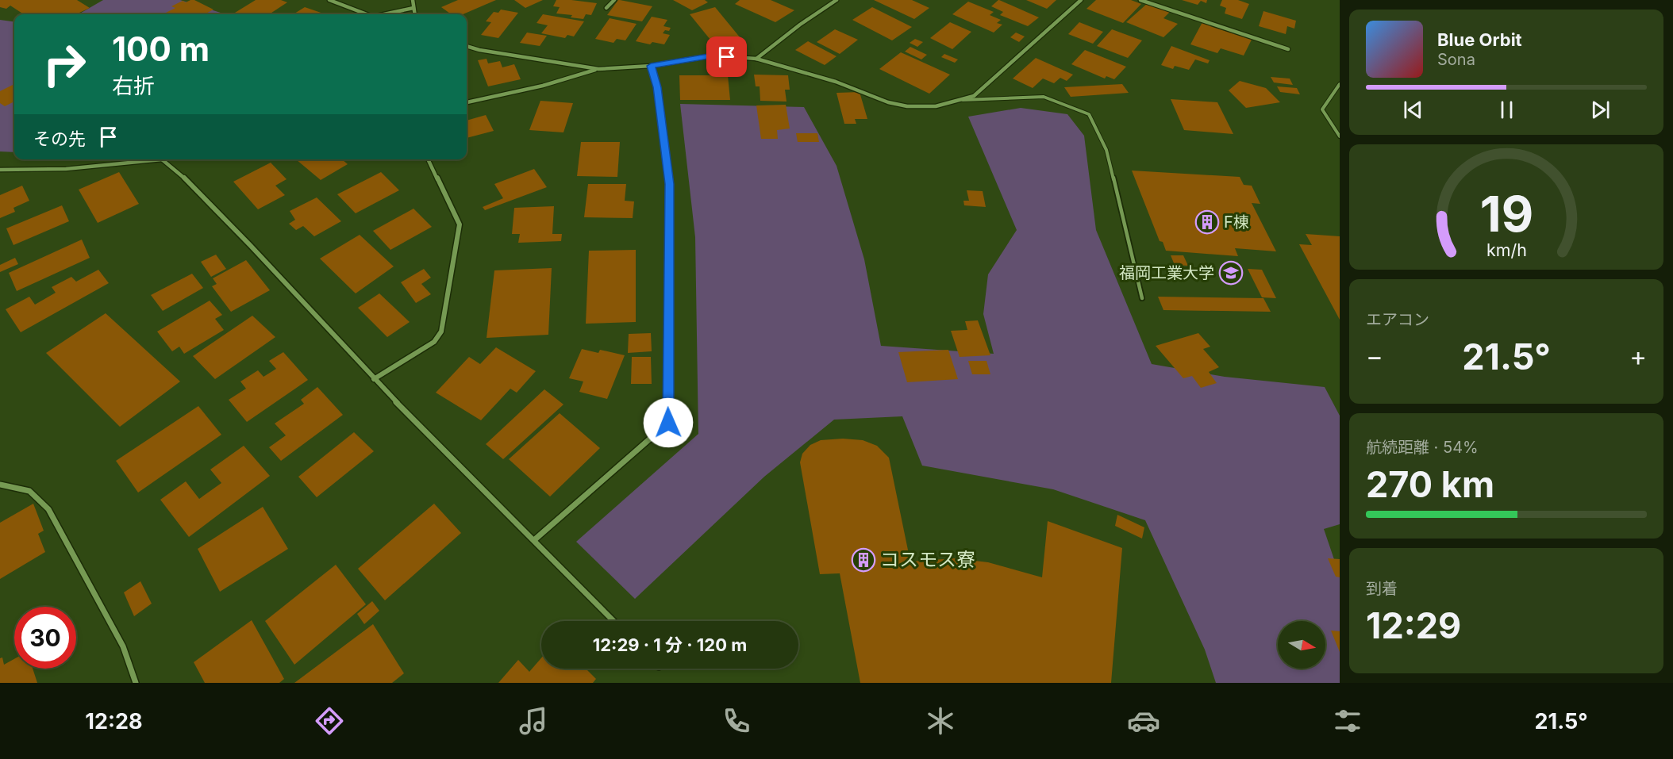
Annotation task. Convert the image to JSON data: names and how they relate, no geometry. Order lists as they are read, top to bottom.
{
  "places": {
    "building": ["F棟", "コスモス寮"],
    "school or university": ["福岡工業大学"]
  },
  "north": "right",
  "page": {
    "turn": ["100 m", "右折"],
    "song": ["Blue Orbit", "Sona"],
    "then": "その先",
    "tile": [
      "エアコン",
      ["航続距離 · 54%", "270 km"],
      ["到着", "12:29"]
    ],
    "heat": ["−", "21.5°", "+"],
    "limit": "30",
    "trip": "12:29 · 1 分 · 120 m",
    "tabs": ["12:28", "21.5°"],
    "gauge": ["19", "km/h"]
  }
}
